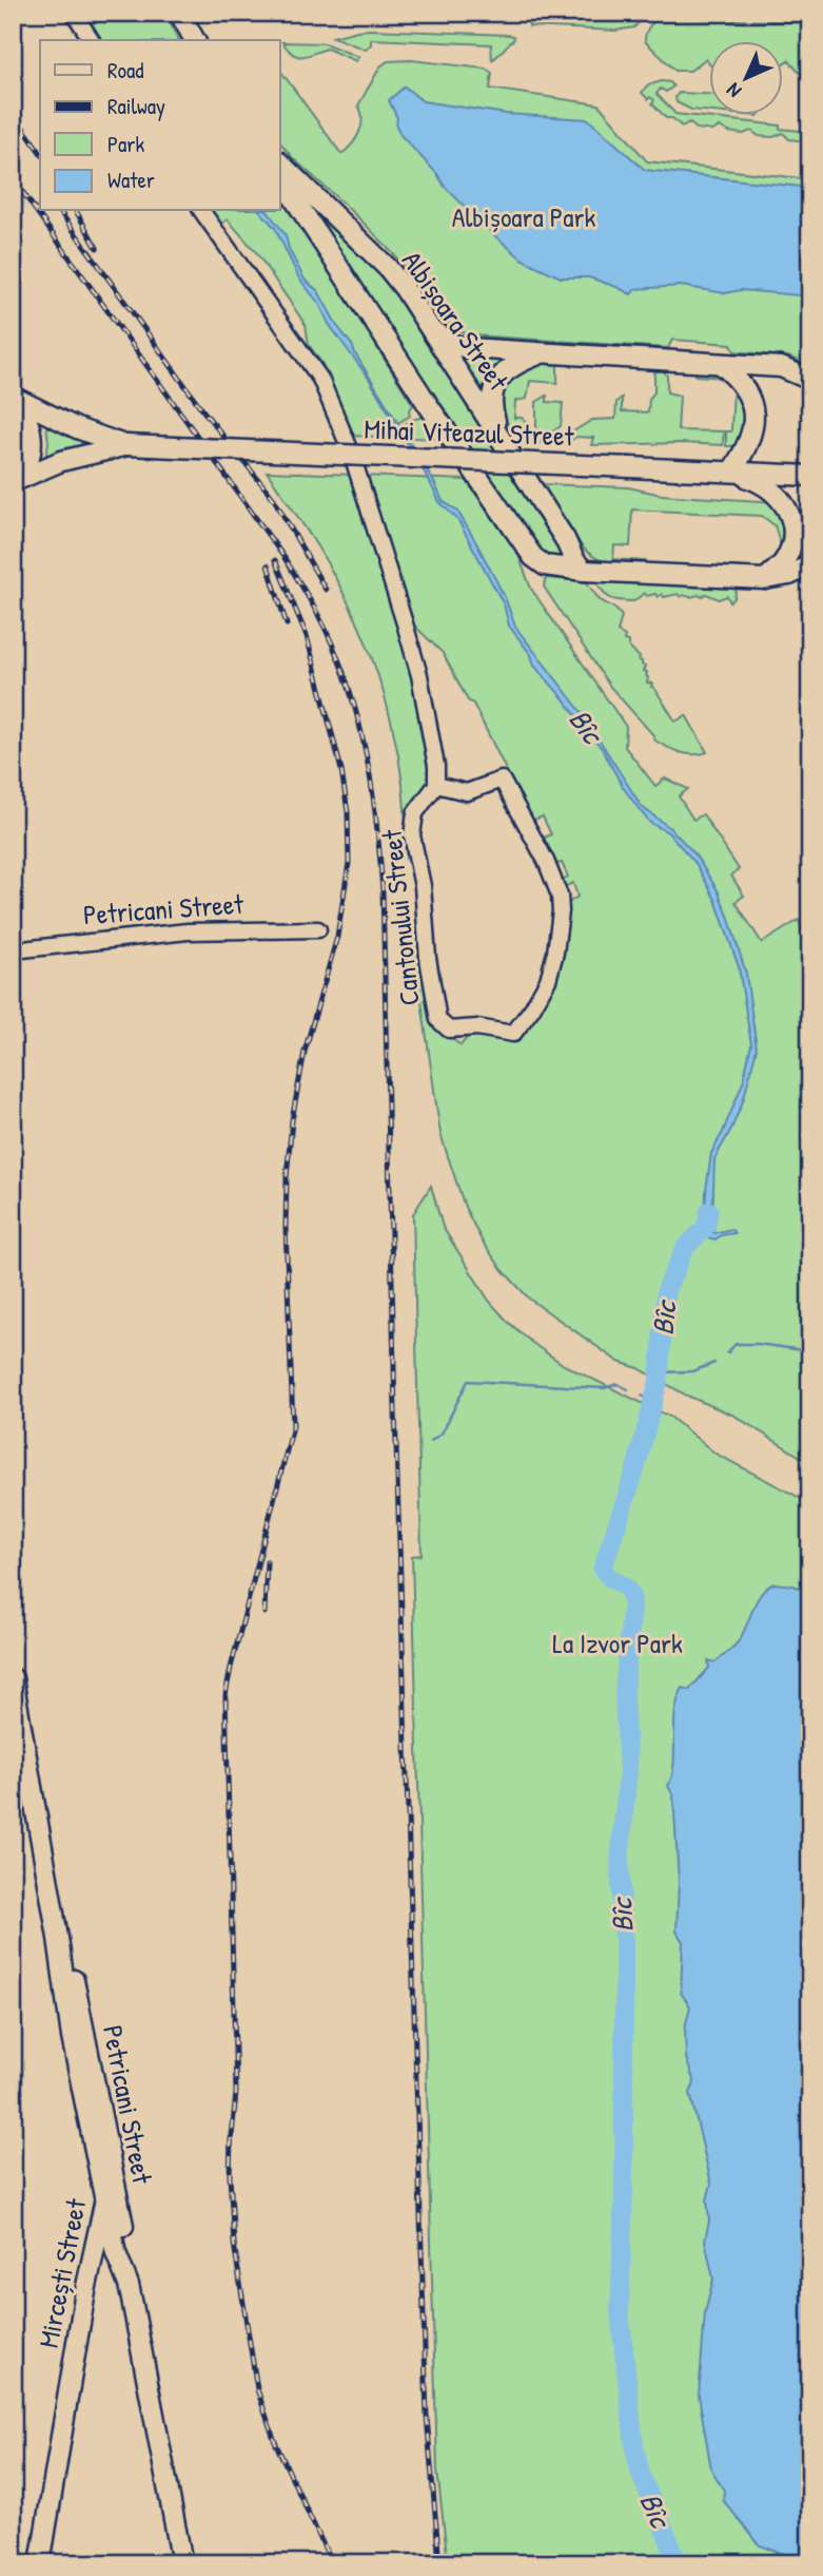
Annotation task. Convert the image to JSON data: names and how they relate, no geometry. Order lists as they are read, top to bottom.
{
  "streets": {
    "main road": [
      "Albișoara Street",
      "Mihai Viteazul Street",
      "Petricani Street",
      "Mircești Street"
    ],
    "street": ["Cantonului Street"]
  },
  "crossings": [
    ["Petricani Street", "Mircești Street"]
  ],
  "water": ["Bîc"],
  "parks": ["Albișoara Park", "La Izvor Park"],
  "legend": [
    "Road",
    "Railway",
    "Park",
    "Water"
  ],
  "north": "bottom left"
}
